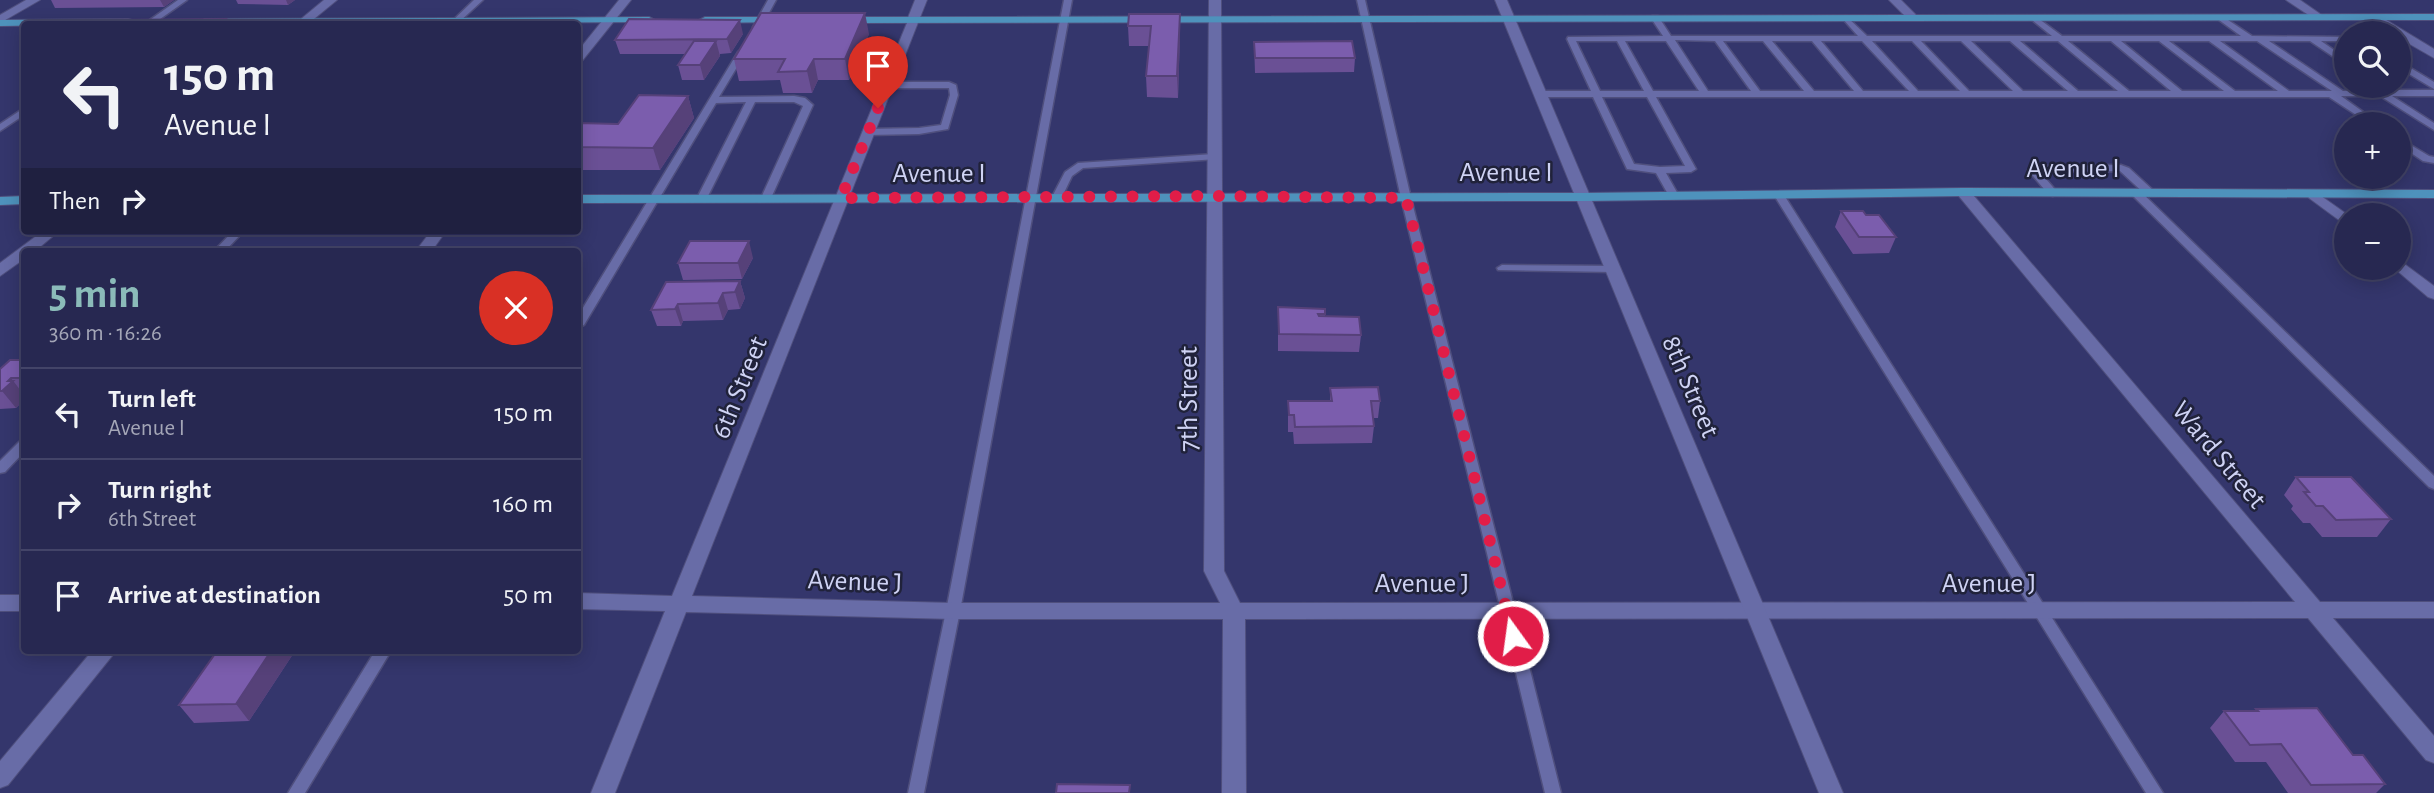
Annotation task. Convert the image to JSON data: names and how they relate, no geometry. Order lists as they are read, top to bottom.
{
  "streets": {
    "main road": ["Avenue I"],
    "street": [
      "8th Street",
      "6th Street",
      "7th Street",
      "Ward Street",
      "Avenue J"
    ]
  },
  "crossings": [
    ["Avenue I", "8th Street"],
    ["Avenue I", "6th Street"],
    ["Avenue I", "7th Street"],
    ["Avenue I", "Ward Street"],
    ["8th Street", "Avenue J"],
    ["6th Street", "Avenue J"],
    ["7th Street", "Avenue J"],
    ["Ward Street", "Avenue J"]
  ],
  "page": {
    "map_buttons": ["+", "−"],
    "turn": ["150 m", "Avenue I"],
    "then": "Then",
    "heading": ["5 min", "360 m · 16:26"],
    "list": [
      {
        "name": "Turn left",
        "note": "Avenue I",
        "value": "150 m"
      },
      {
        "name": "Turn right",
        "note": "6th Street",
        "value": "160 m"
      },
      {
        "name": "Arrive at destination",
        "value": "50 m"
      }
    ]
  }
}
